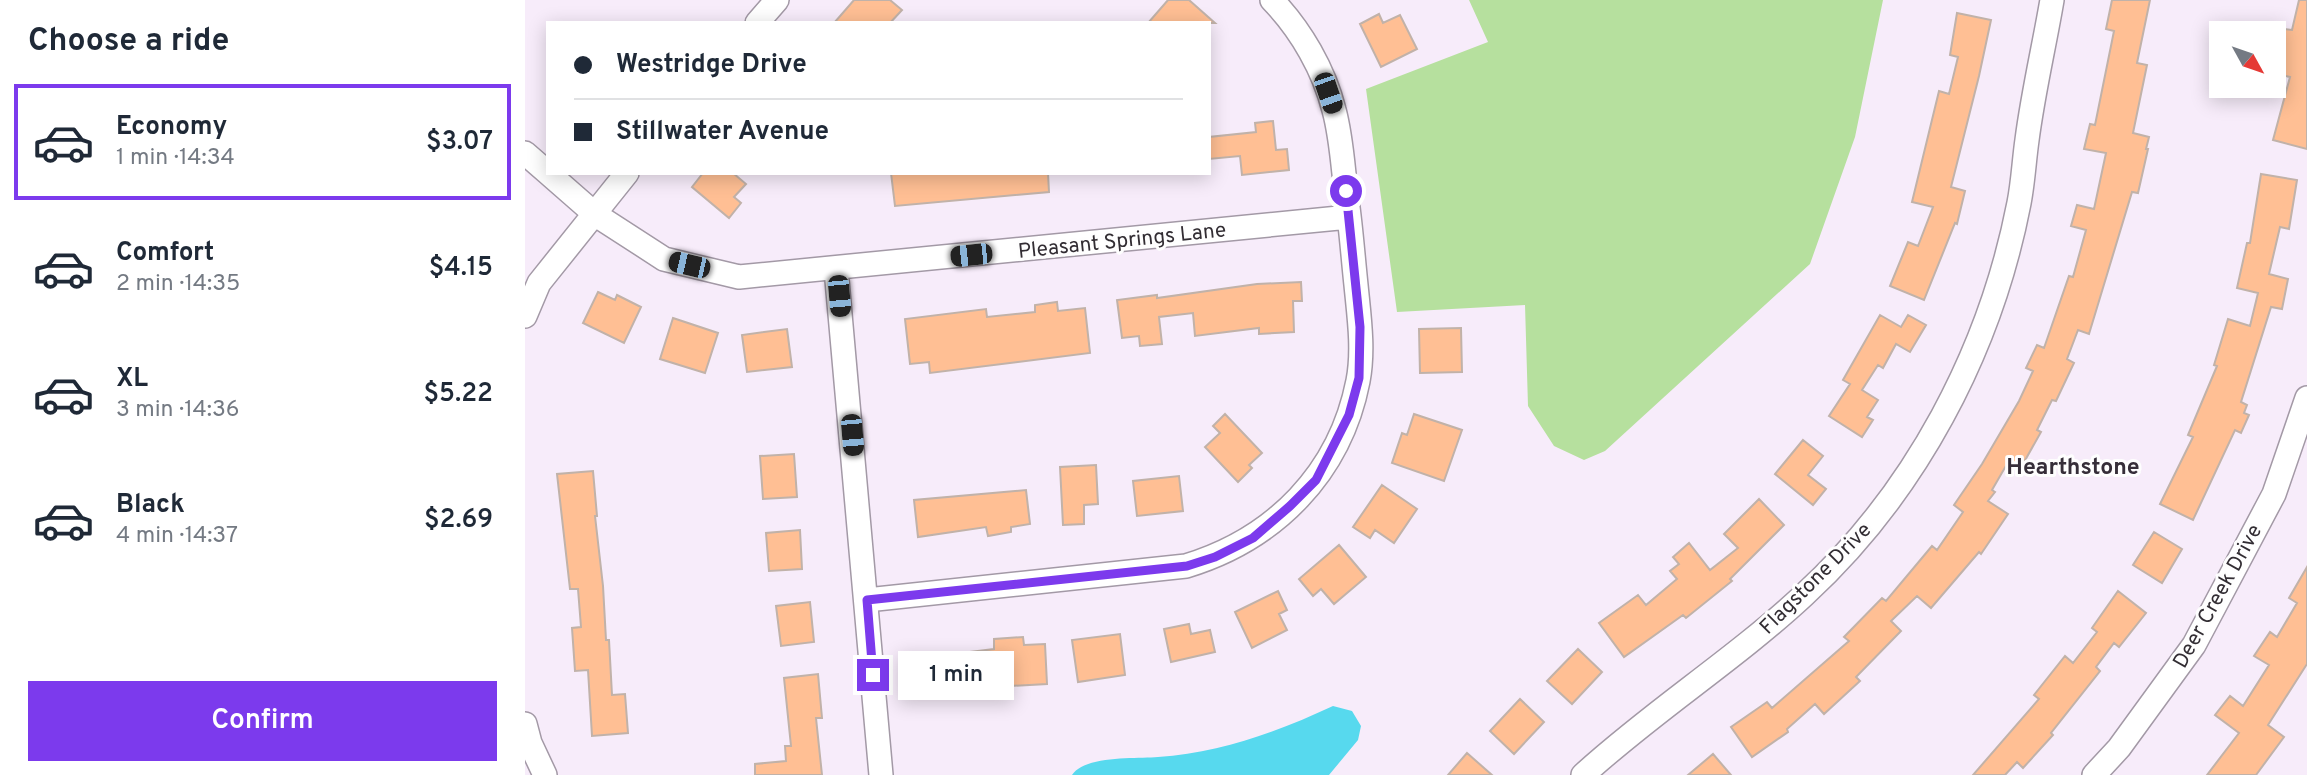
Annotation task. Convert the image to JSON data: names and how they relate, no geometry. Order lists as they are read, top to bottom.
{
  "streets": {
    "street": ["Pleasant Springs Lane", "Flagstone Drive", "Deer Creek Drive"]
  },
  "districts": ["Hearthstone"],
  "north": "bottom right",
  "page": {
    "heading": "Choose a ride",
    "banner": ["Westridge Drive", "Stillwater Avenue"],
    "list": [
      {
        "name": "Economy",
        "note": "1 min · 14:34",
        "value": "$3.07"
      },
      {
        "name": "Comfort",
        "note": "2 min · 14:35",
        "value": "$4.15"
      },
      {
        "name": "XL",
        "note": "3 min · 14:36",
        "value": "$5.22"
      },
      {
        "name": "Black",
        "note": "4 min · 14:37",
        "value": "$2.69"
      }
    ],
    "bubble": "1 min",
    "buttons": "Confirm"
  }
}
